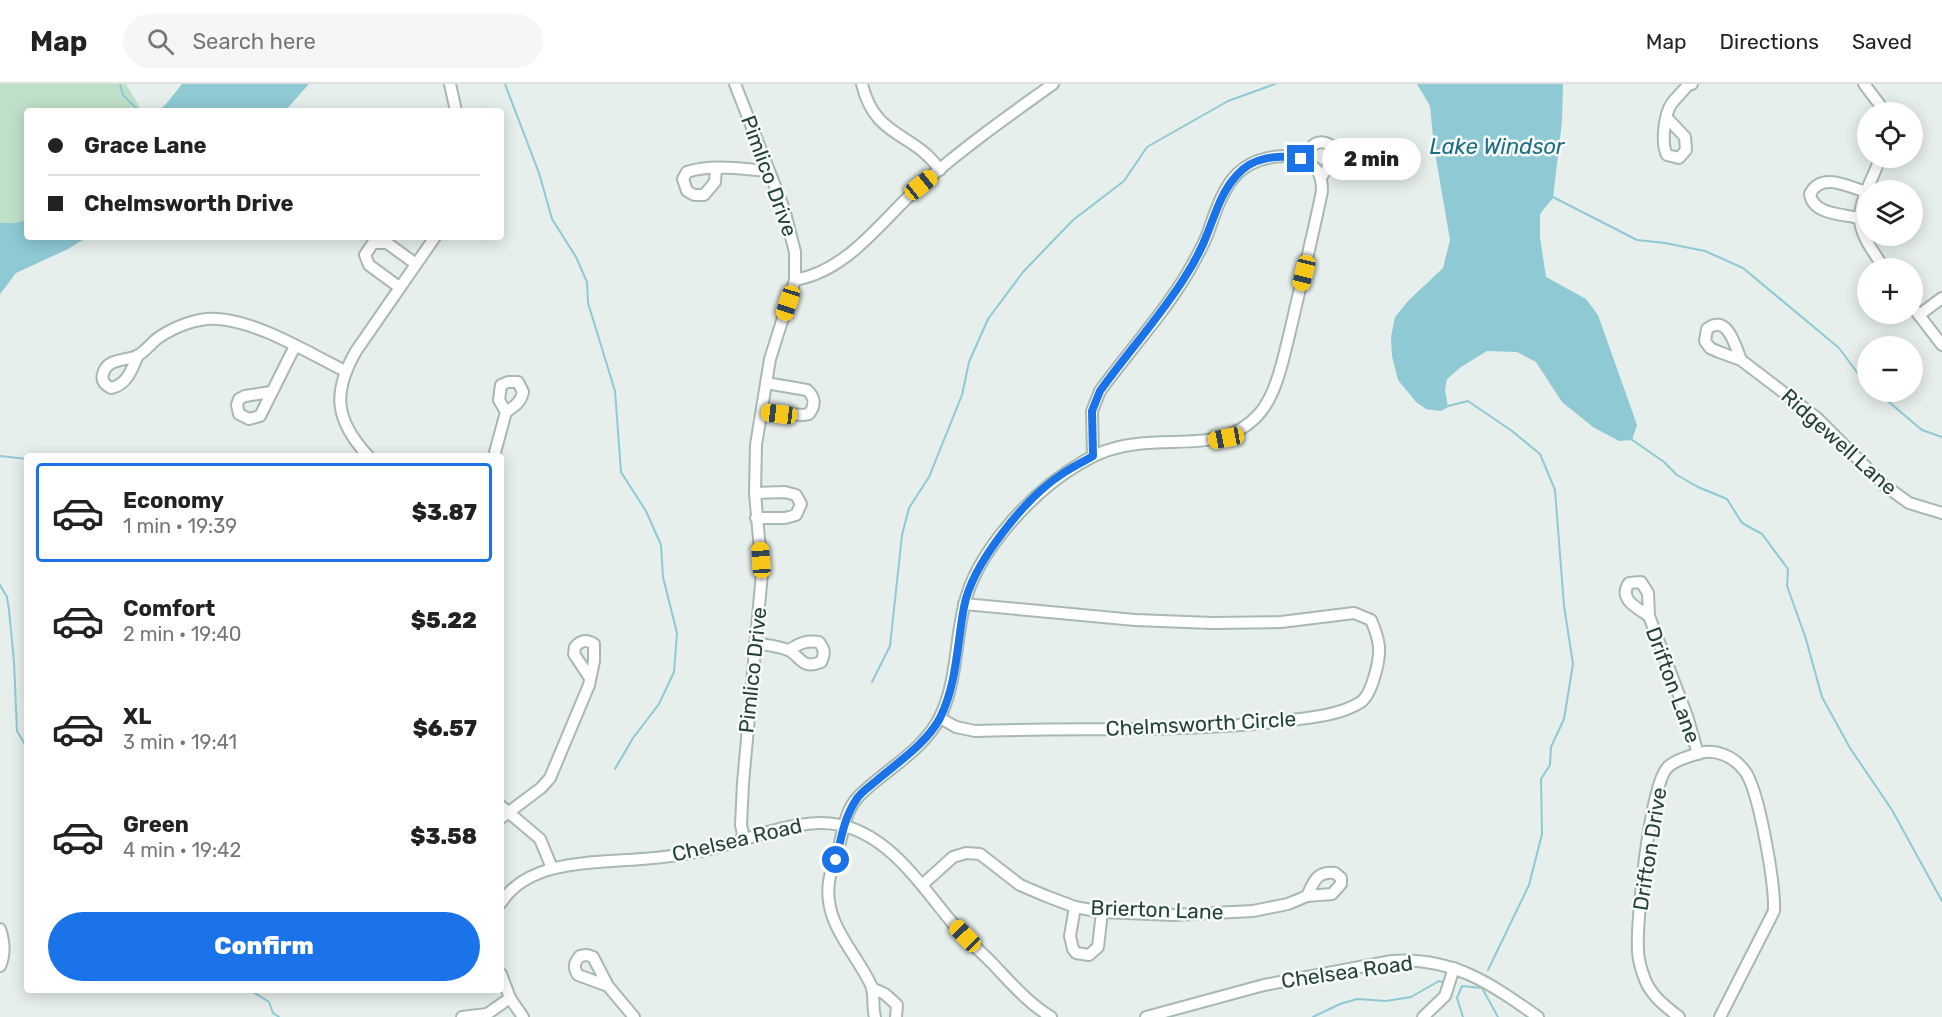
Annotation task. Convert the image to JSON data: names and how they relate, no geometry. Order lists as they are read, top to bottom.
{
  "streets": {
    "street": [
      "Pimlico Drive",
      "Ridgewell Lane",
      "Drifton Lane",
      "Chelmsworth Circle",
      "Chelsea Road",
      "Drifton Drive",
      "Brierton Lane"
    ]
  },
  "crossings": [
    ["Pimlico Drive", "Chelsea Road"],
    ["Drifton Lane", "Drifton Drive"],
    ["Chelsea Road", "Brierton Lane"]
  ],
  "water": ["Lake Windsor"],
  "page": {
    "header": "Map",
    "search": "Search here",
    "nav": ["Map", "Directions", "Saved"],
    "map_buttons": ["+", "−"],
    "banner": ["Grace Lane", "Chelmsworth Drive"],
    "bubble": "2 min",
    "list": [
      {
        "name": "Economy",
        "note": "1 min · 19:39",
        "value": "$3.87"
      },
      {
        "name": "Comfort",
        "note": "2 min · 19:40",
        "value": "$5.22"
      },
      {
        "name": "XL",
        "note": "3 min · 19:41",
        "value": "$6.57"
      },
      {
        "name": "Green",
        "note": "4 min · 19:42",
        "value": "$3.58"
      }
    ],
    "buttons": "Confirm"
  }
}
